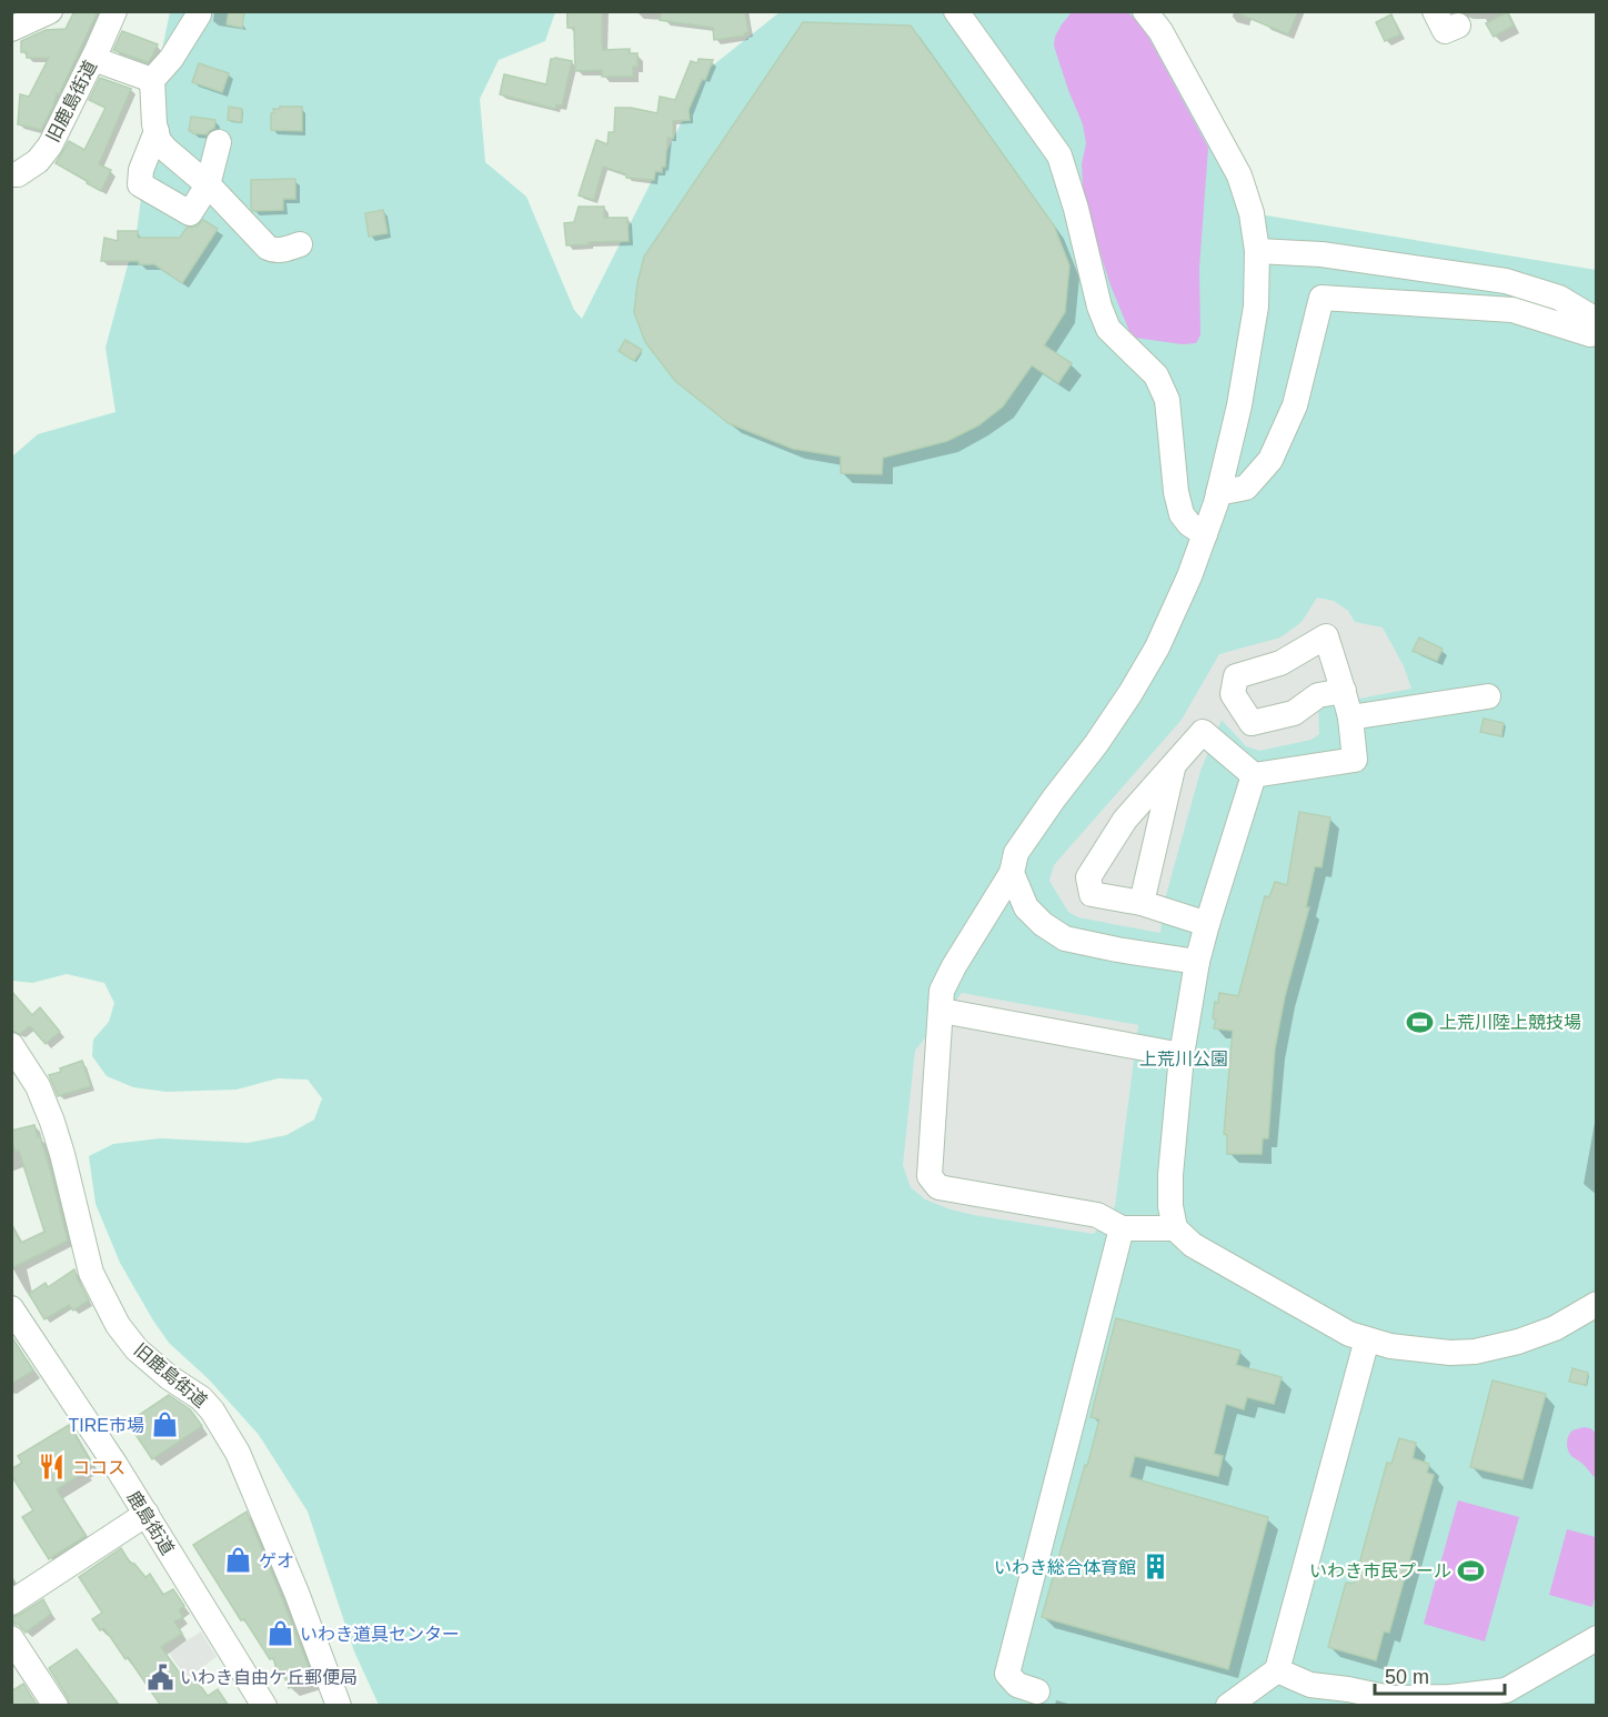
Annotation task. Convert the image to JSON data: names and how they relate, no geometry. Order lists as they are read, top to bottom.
{
  "streets": {
    "street": ["旧鹿島街道", "鹿島街道"]
  },
  "parks": ["上荒川公園"],
  "places": {
    "sports": ["上荒川陸上競技場", "いわき市民プール"],
    "shop": ["TIRE市場", "ゲオ", "いわき道具センター"],
    "restaurant": ["ココス"],
    "building": ["いわき総合体育館"],
    "public building": ["いわき自由ケ丘郵便局"]
  },
  "scale_bar": "50 m"
}
